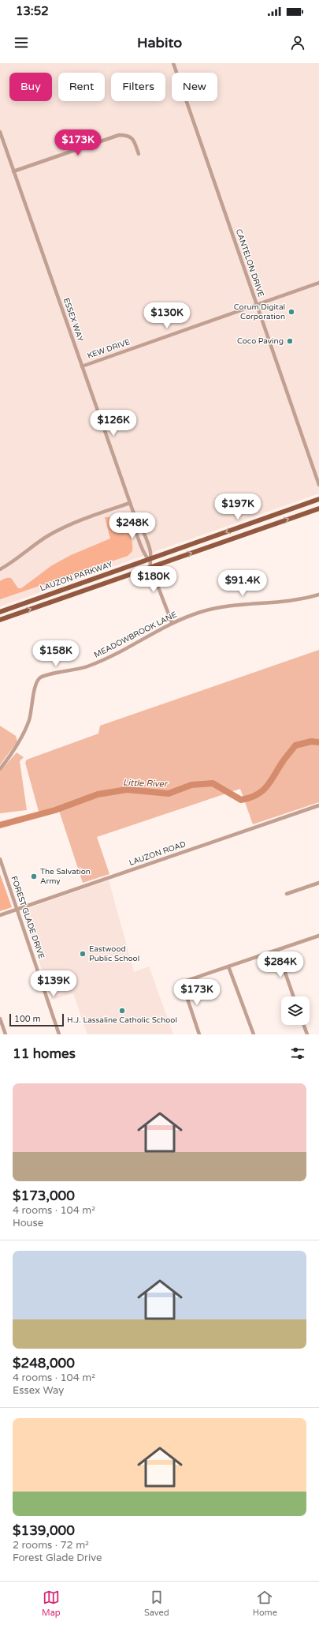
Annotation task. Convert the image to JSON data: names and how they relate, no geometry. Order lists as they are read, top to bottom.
{
  "streets": {
    "main road": ["LAUZON PARKWAY"],
    "street": [
      "CANTELON DRIVE",
      "ESSEX WAY",
      "KEW DRIVE",
      "MEADOWBROOK LANE",
      "LAUZON ROAD",
      "FOREST GLADE DRIVE"
    ]
  },
  "crossings": [
    ["CANTELON DRIVE", "KEW DRIVE"],
    ["ESSEX WAY", "KEW DRIVE"],
    ["ESSEX WAY", "LAUZON PARKWAY"],
    ["ESSEX WAY", "MEADOWBROOK LANE"],
    ["LAUZON ROAD", "FOREST GLADE DRIVE"]
  ],
  "water": ["Little River"],
  "places": [
    "Corum Digital Corporation",
    "Coco Paving",
    "The Salvation Army",
    "Eastwood Public School",
    "H.J. Lassaline Catholic School"
  ],
  "scale_bar": "100 m",
  "page": {
    "status": "13:52",
    "header": "Habito",
    "chip": [
      "Buy",
      "Rent",
      "Filters",
      "New"
    ],
    "price": [
      "$173K",
      "$130K",
      "$126K",
      "$197K",
      "$248K",
      "$180K",
      "$91.4K",
      "$158K",
      "$284K",
      "$139K",
      "$173K"
    ],
    "scale": "100 m",
    "heading": "11 homes",
    "list": [
      {
        "name": "$173,000",
        "note": "4 rooms · 104 m² · House"
      },
      {
        "name": "$248,000",
        "note": "4 rooms · 104 m² · Essex Way"
      },
      {
        "name": "$139,000",
        "note": "2 rooms · 72 m² · Forest Glade Drive"
      }
    ],
    "tabs": ["Map", "Saved", "Home"]
  }
}
